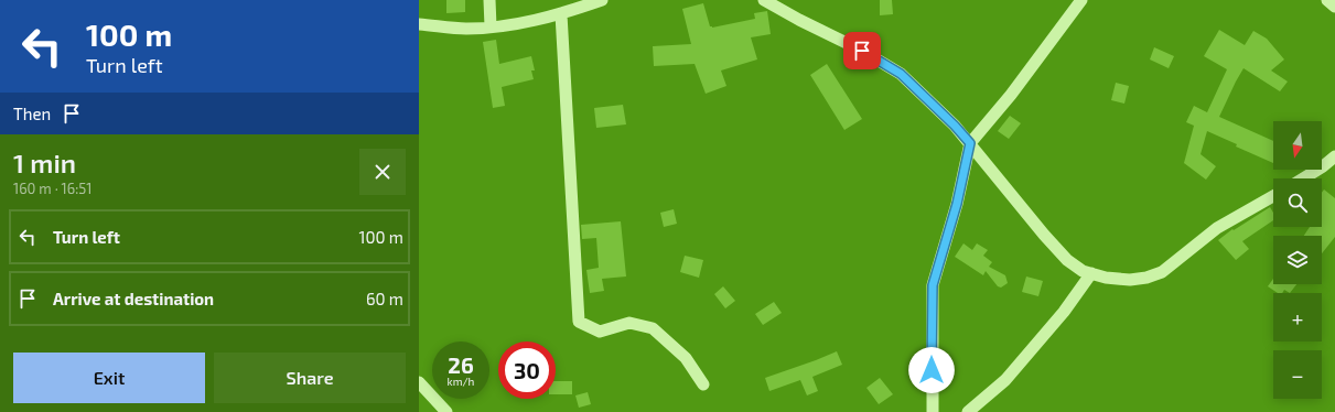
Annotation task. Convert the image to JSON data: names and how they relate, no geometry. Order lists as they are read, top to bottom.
{
  "north": "bottom",
  "page": {
    "turn": ["100 m", "Turn left"],
    "then": "Then",
    "map_buttons": ["+", "−"],
    "heading": ["1 min", "160 m · 16:51"],
    "list": [
      {
        "name": "Turn left",
        "value": "100 m"
      },
      {
        "name": "Arrive at destination",
        "value": "60 m"
      }
    ],
    "speed": "26 km/h",
    "limit": "30",
    "buttons": ["Exit", "Share"]
  }
}
